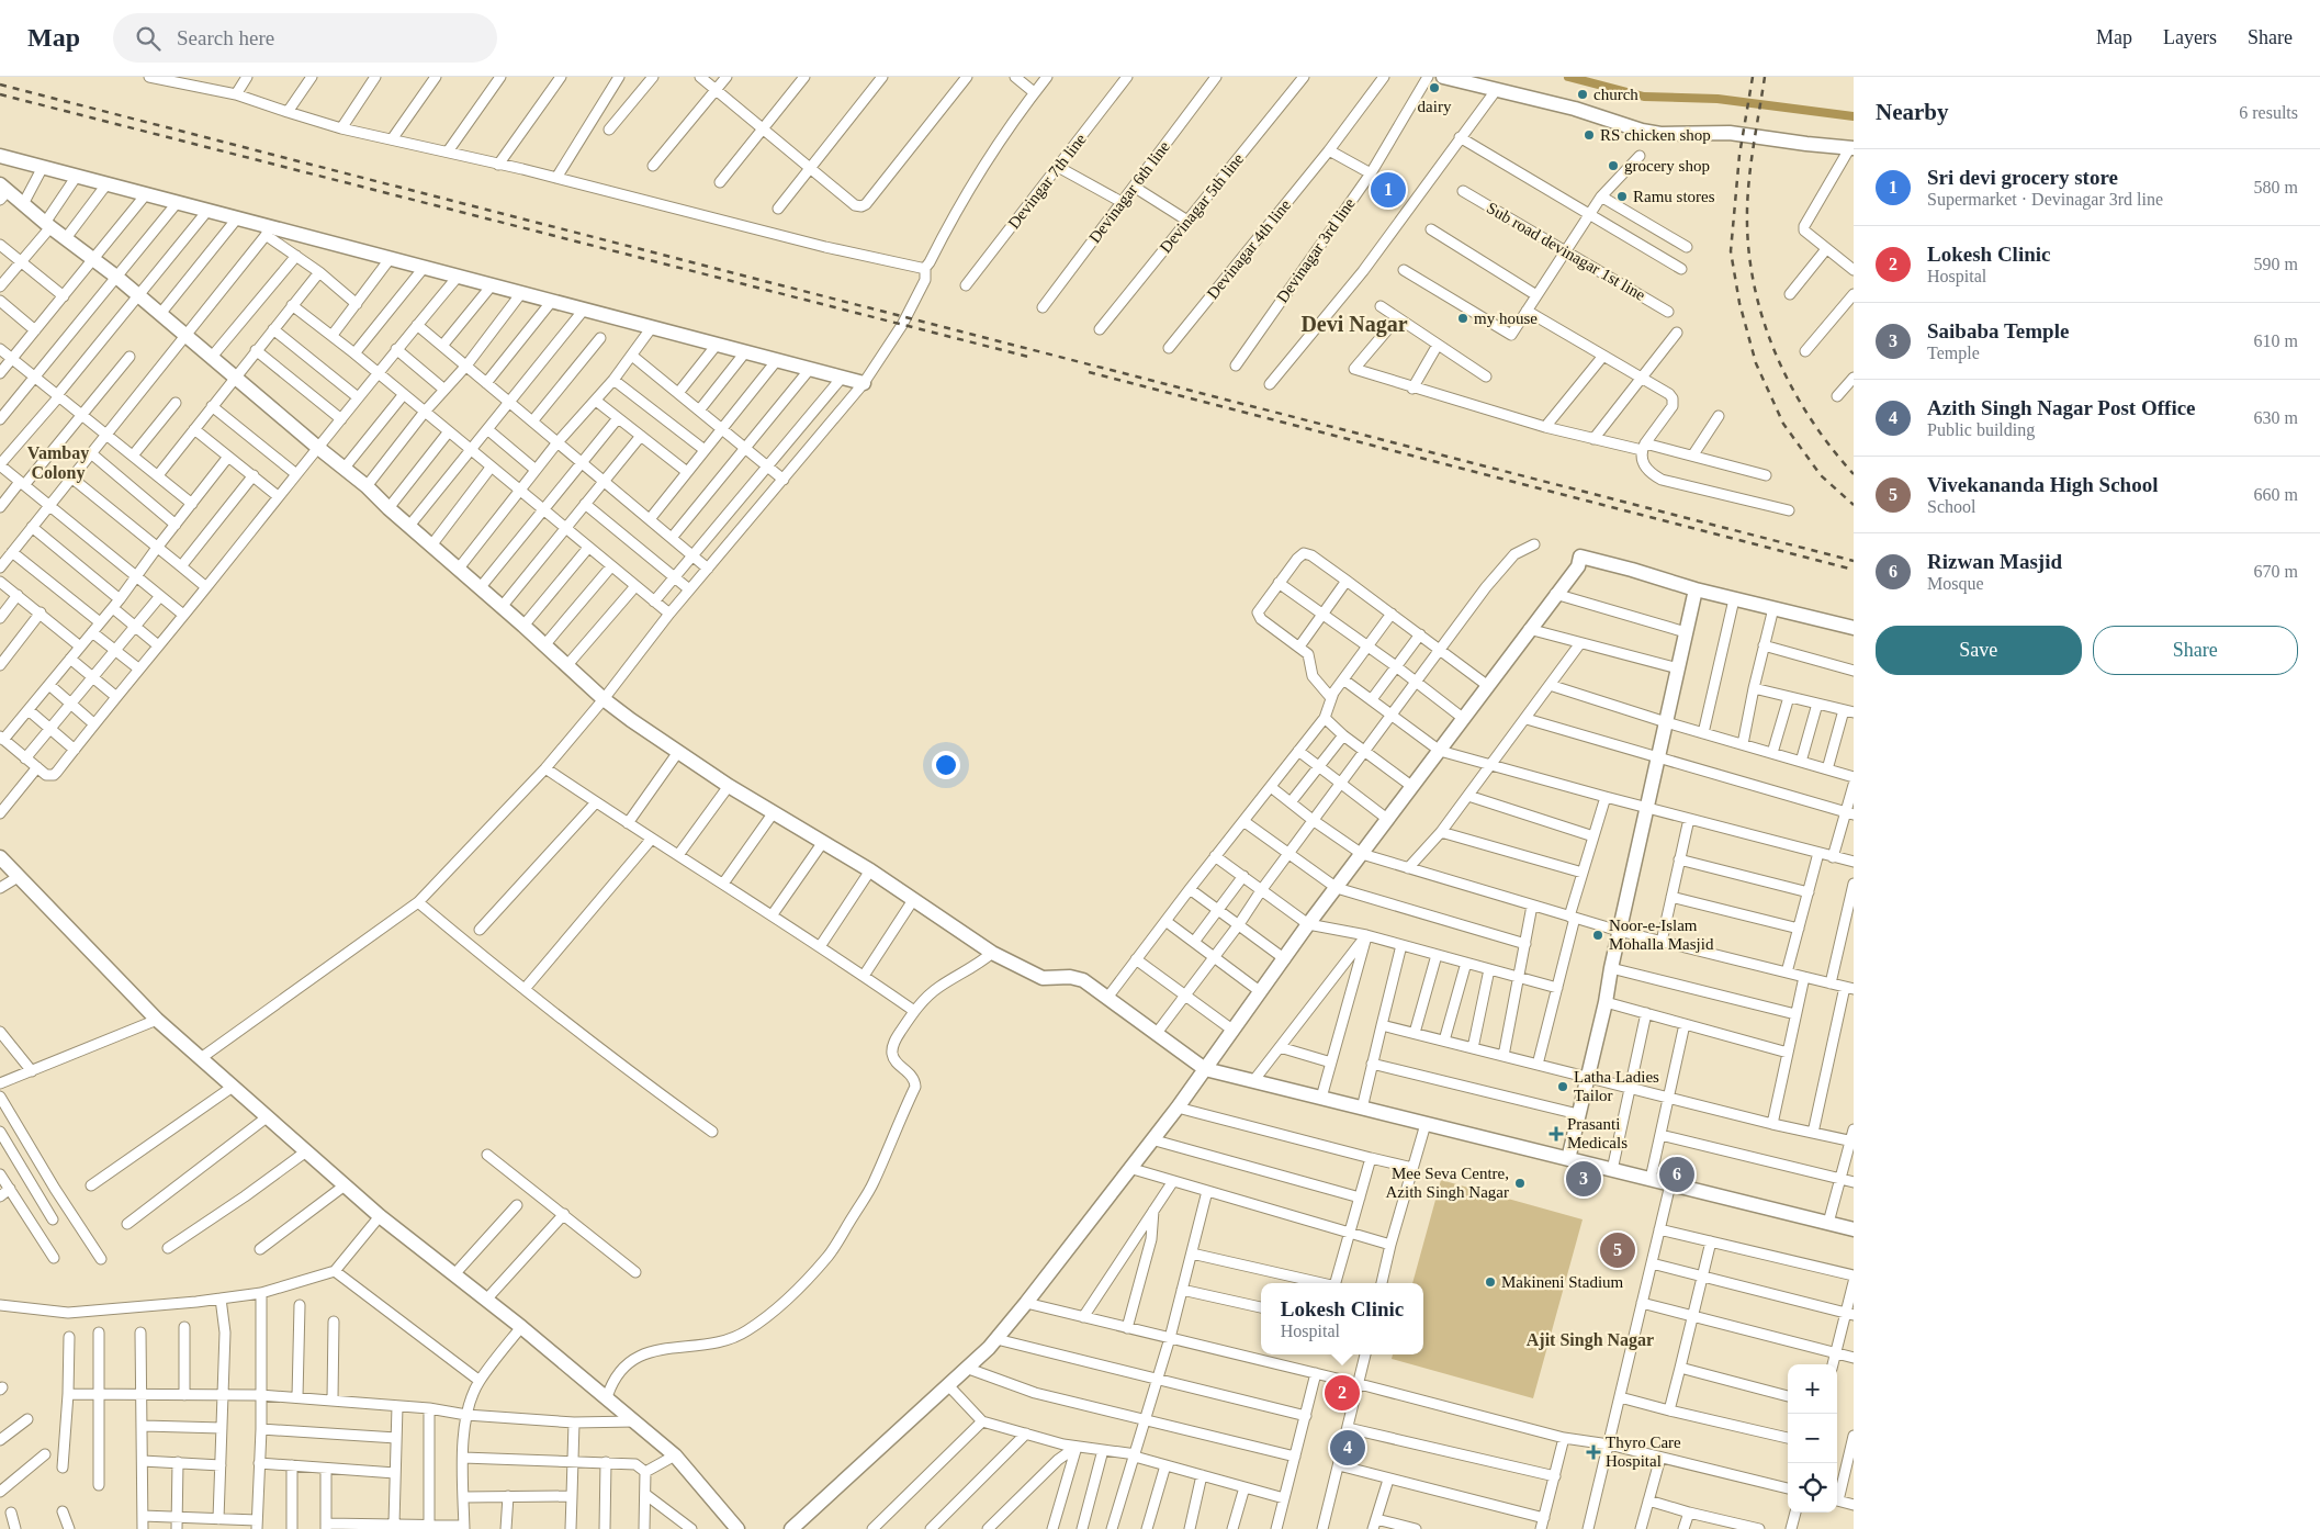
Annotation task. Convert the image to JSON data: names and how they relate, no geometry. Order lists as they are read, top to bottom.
{
  "streets": {
    "street": [
      "Devingar 7th line",
      "Devinagar 6th line",
      "Devinagar 5th line",
      "Devinagar 4th line",
      "Devinagar 3rd line",
      "Sub road devinagar 1st line"
    ]
  },
  "districts": ["Devi Nagar", "Vambay Colony", "Ajit Singh Nagar"],
  "places": {
    "other": [
      "dairy",
      "church",
      "RS chicken shop",
      "grocery shop",
      "Ramu stores",
      "my house",
      "Noor-e-Islam Mohalla Masjid",
      "Latha Ladies Tailor",
      "Mee Seva Centre, Azith Singh Nagar",
      "Makineni Stadium"
    ],
    "health": ["Prasanti Medicals", "Thyro Care Hospital"]
  },
  "page": {
    "header": "Map",
    "search": "Search here",
    "nav": ["Map", "Layers", "Share"],
    "heading": ["Nearby", "6 results"],
    "list": [
      {
        "mark": "1",
        "name": "Sri devi grocery store",
        "note": "Supermarket · Devinagar 3rd line",
        "value": "580 m"
      },
      {
        "mark": "2",
        "name": "Lokesh Clinic",
        "note": "Hospital",
        "value": "590 m"
      },
      {
        "mark": "3",
        "name": "Saibaba Temple",
        "note": "Temple",
        "value": "610 m"
      },
      {
        "mark": "4",
        "name": "Azith Singh Nagar Post Office",
        "note": "Public building",
        "value": "630 m"
      },
      {
        "mark": "5",
        "name": "Vivekananda High School",
        "note": "School",
        "value": "660 m"
      },
      {
        "mark": "6",
        "name": "Rizwan Masjid",
        "note": "Mosque",
        "value": "670 m"
      }
    ],
    "pins": [
      "1",
      "6",
      "3",
      "5",
      "2",
      "4"
    ],
    "buttons": ["Save", "Share"],
    "popup": ["Lokesh Clinic", "Hospital"],
    "map_buttons": ["+", "−"]
  }
}
